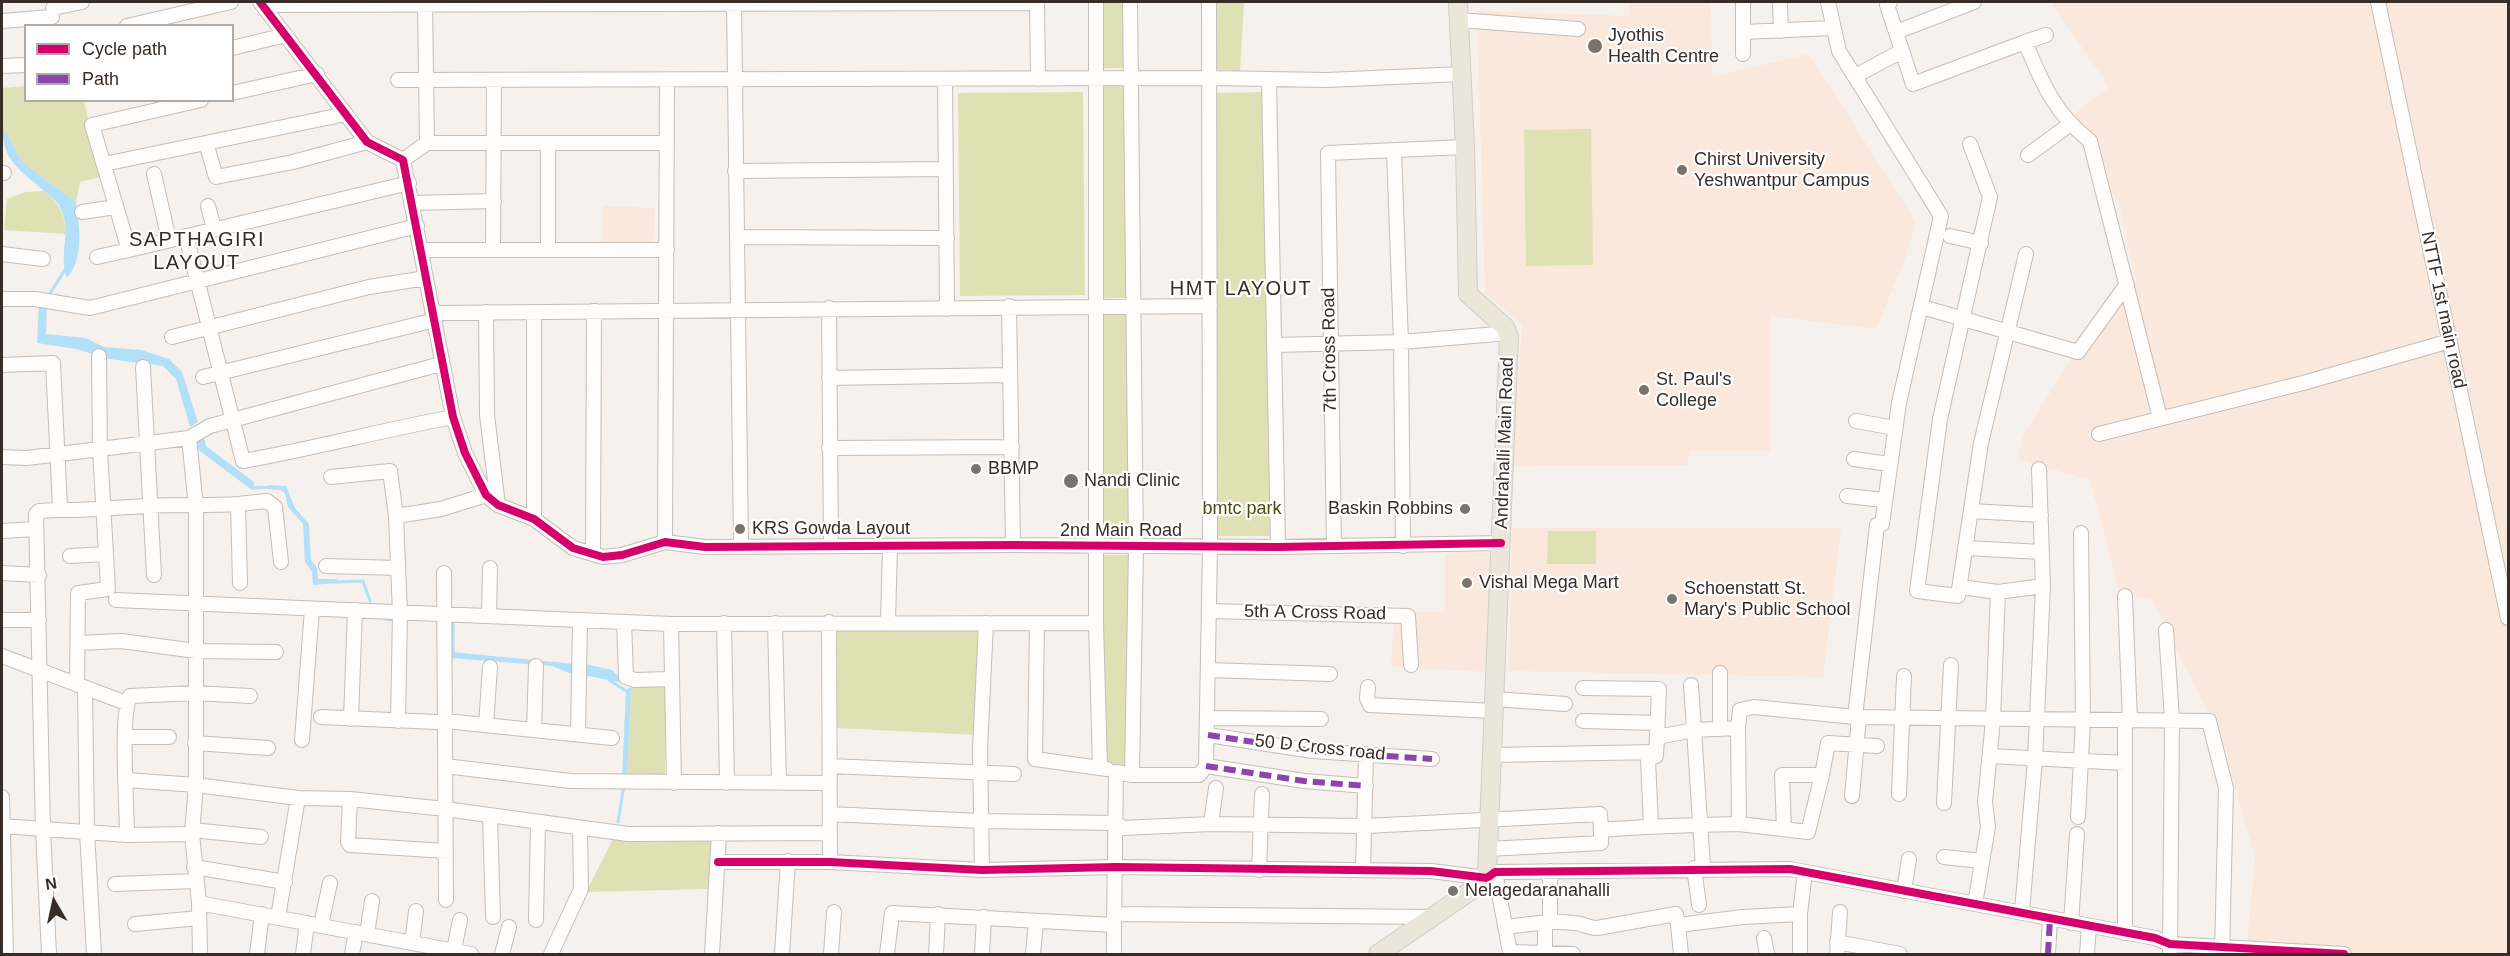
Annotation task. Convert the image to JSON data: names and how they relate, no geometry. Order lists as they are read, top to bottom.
{
  "streets": {
    "main road": ["Andrahalli Main Road"],
    "street": [
      "NTTF 1st main road",
      "7th Cross Road",
      "2nd Main Road",
      "5th A Cross Road",
      "50 D Cross road"
    ]
  },
  "crossings": [
    ["7th Cross Road", "2nd Main Road"],
    ["Andrahalli Main Road", "2nd Main Road"]
  ],
  "districts": ["SAPTHAGIRI LAYOUT", "HMT LAYOUT"],
  "parks": ["bmtc park"],
  "places": [
    "Jyothis Health Centre",
    "Chirst University Yeshwantpur Campus",
    "St. Paul's College",
    "BBMP",
    "Nandi Clinic",
    "Baskin Robbins",
    "KRS Gowda Layout",
    "Vishal Mega Mart",
    "Schoenstatt St. Mary's Public School",
    "Nelagedaranahalli"
  ],
  "legend": ["Cycle path", "Path"],
  "north": "top"
}
